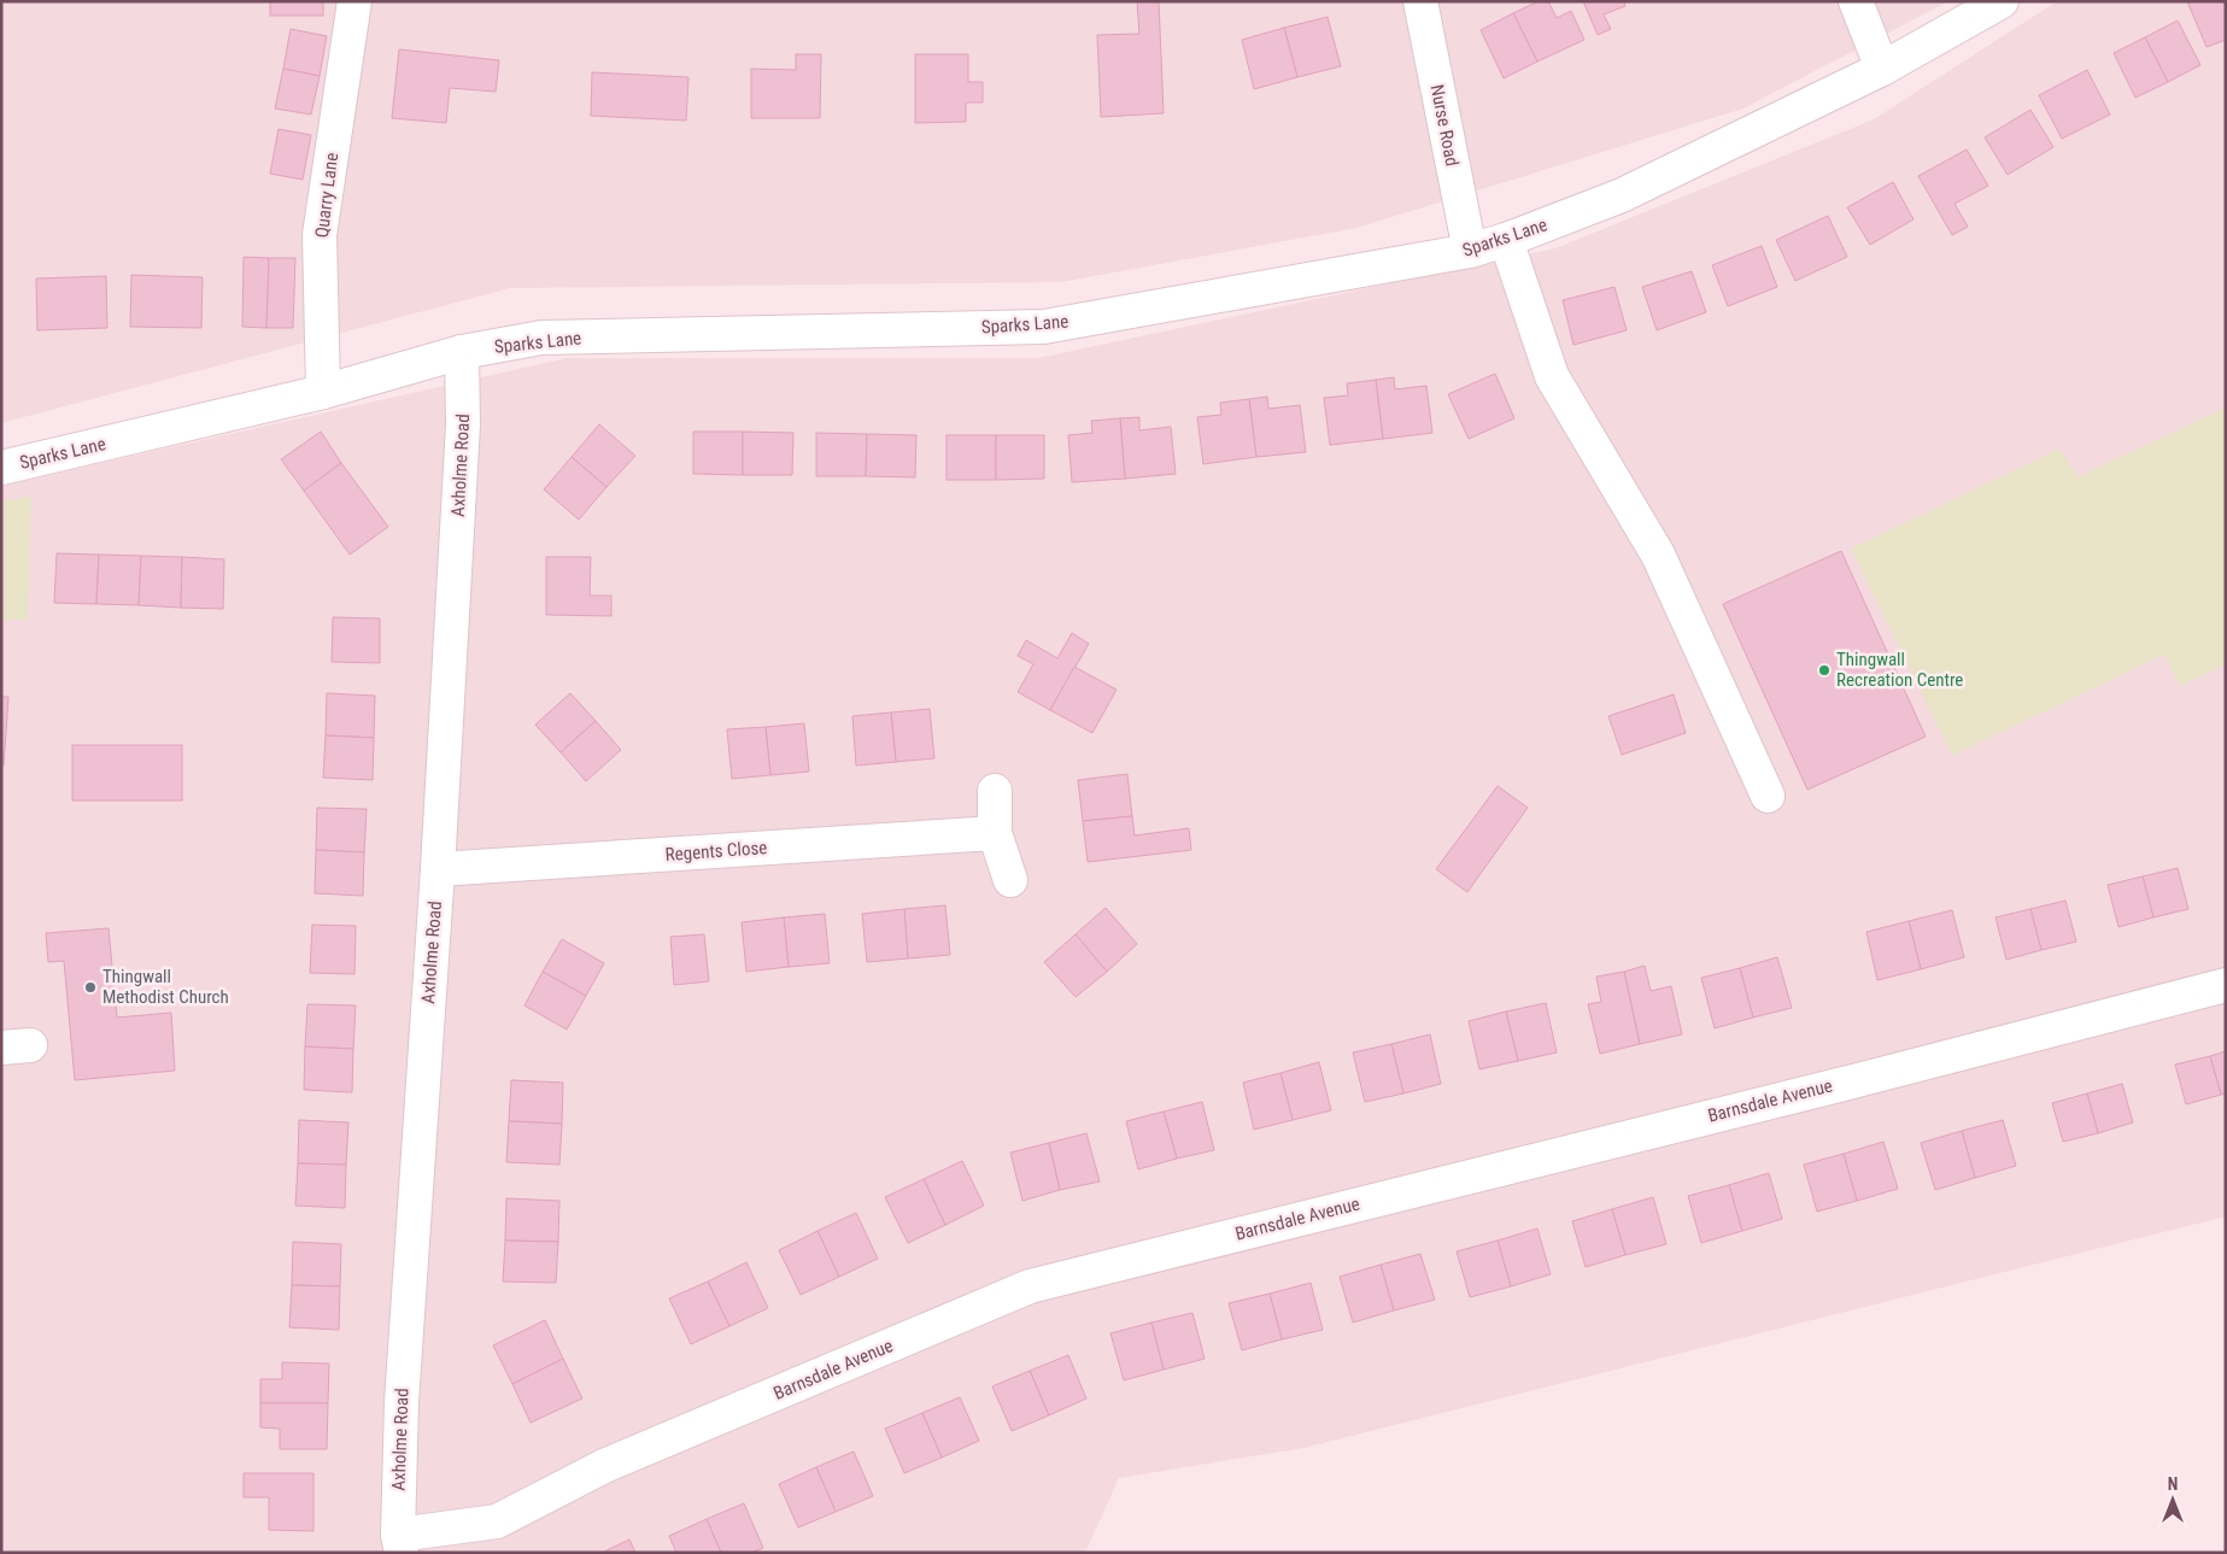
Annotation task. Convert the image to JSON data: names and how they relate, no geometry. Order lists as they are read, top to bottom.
{
  "streets": {
    "street": [
      "Nurse Road",
      "Quarry Lane",
      "Sparks Lane",
      "Axholme Road",
      "Regents Close",
      "Barnsdale Avenue"
    ]
  },
  "crossings": [
    ["Nurse Road", "Sparks Lane"],
    ["Quarry Lane", "Sparks Lane"],
    ["Sparks Lane", "Axholme Road"],
    ["Axholme Road", "Regents Close"],
    ["Axholme Road", "Barnsdale Avenue"]
  ],
  "places": ["Thingwall Recreation Centre", "Thingwall Methodist Church"],
  "north": "top"
}
